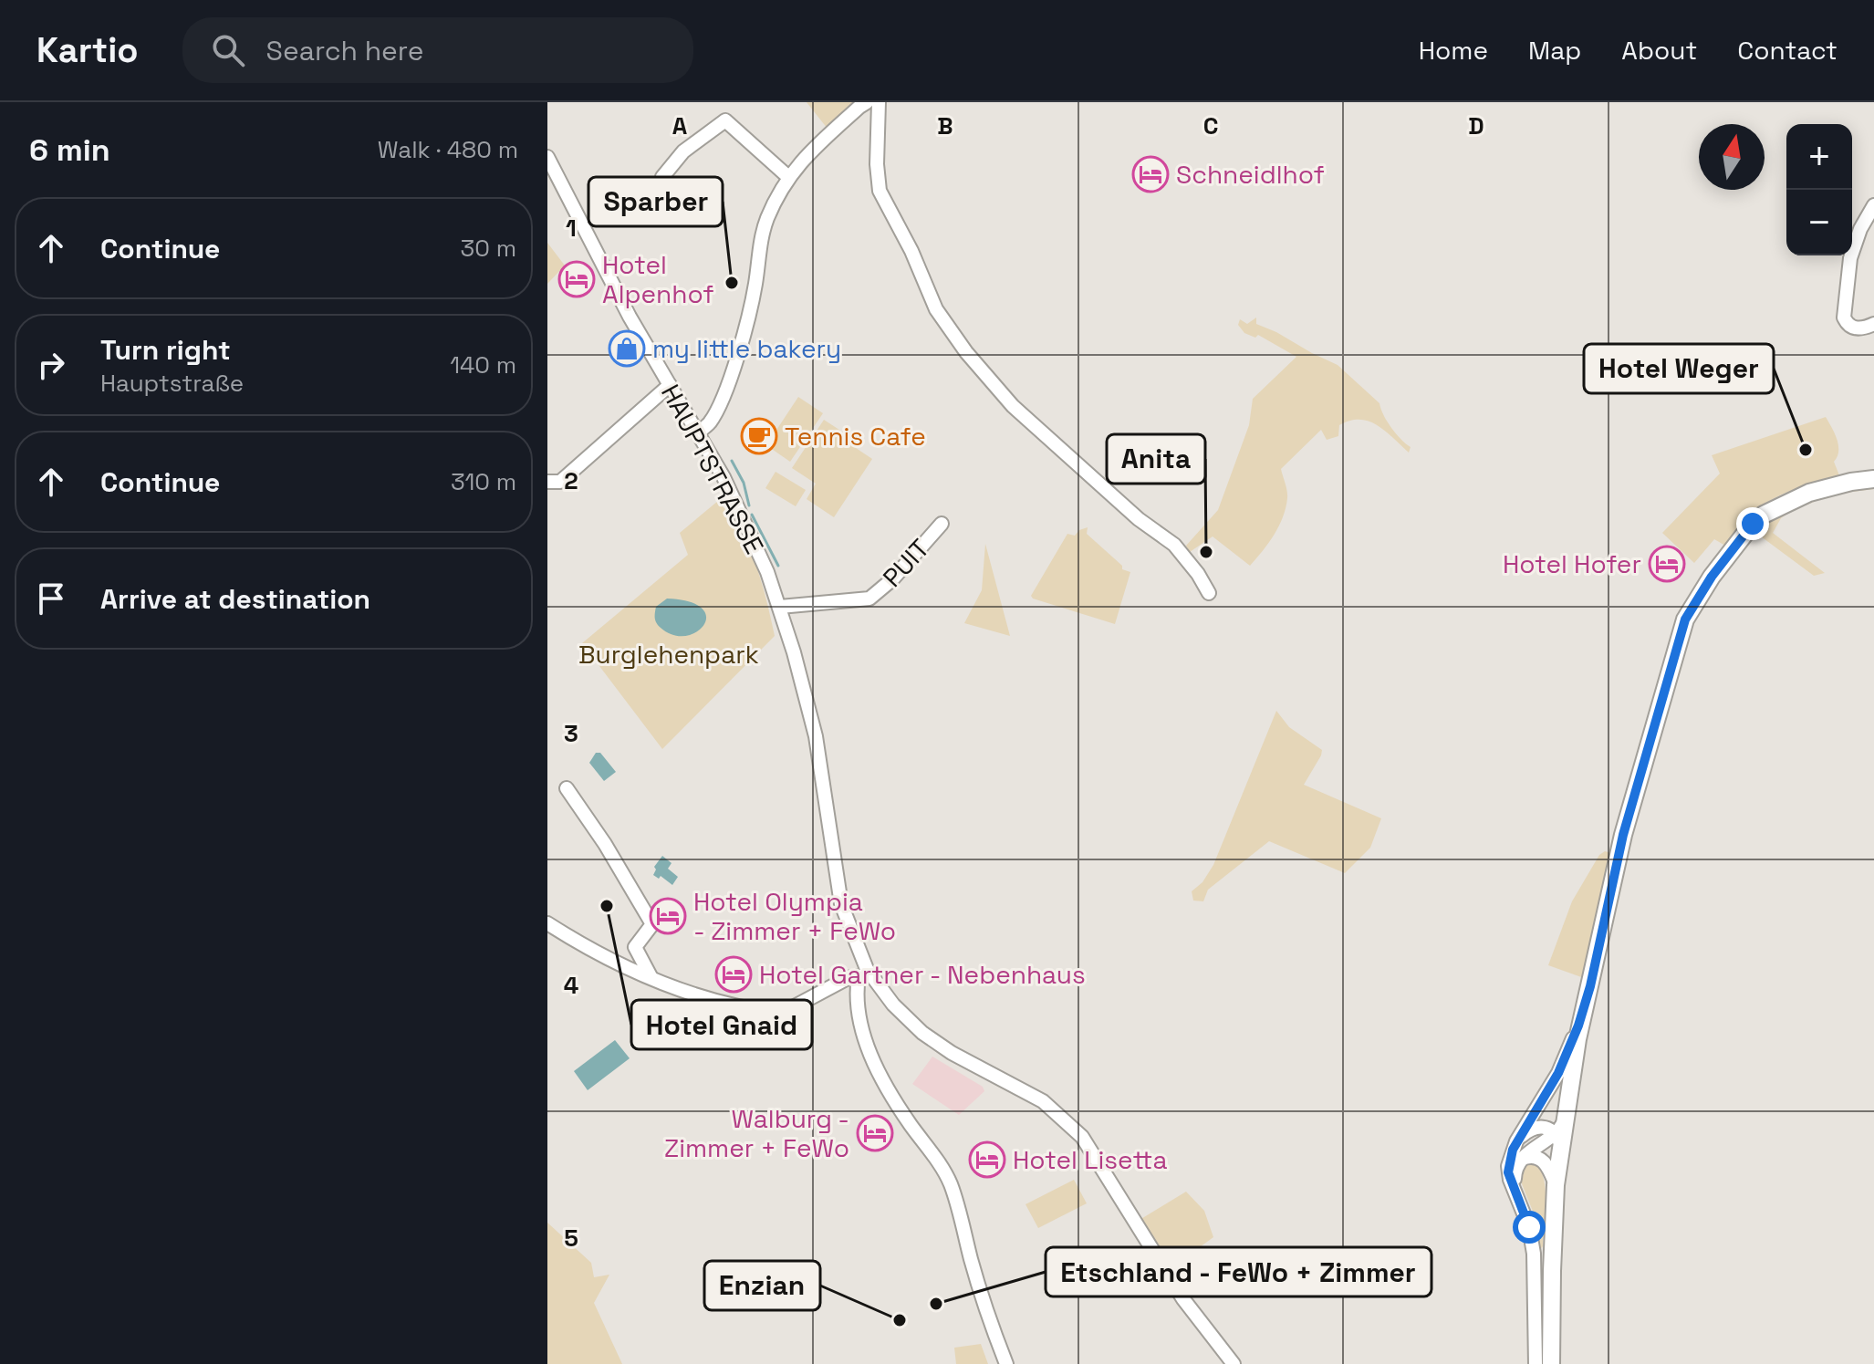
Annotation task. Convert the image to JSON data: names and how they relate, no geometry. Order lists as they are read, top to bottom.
{
  "streets": {
    "street": ["HAUPTSTRASSE", "PUIT"]
  },
  "crossings": [
    ["HAUPTSTRASSE", "PUIT"]
  ],
  "parks": ["Burglehenpark"],
  "places": {
    "hotel": [
      "Schneidlhof",
      "Hotel Alpenhof",
      "Hotel Hofer",
      "Hotel Olympia - Zimmer + FeWo",
      "Hotel Gartner - Nebenhaus",
      "Walburg - Zimmer + FeWo",
      "Hotel Lisetta"
    ],
    "other": [
      "Sparber",
      "Hotel Weger",
      "Anita",
      "Hotel Gnaid",
      "Etschland - FeWo + Zimmer",
      "Enzian"
    ],
    "shop": ["my little bakery"],
    "cafe": ["Tennis Cafe"]
  },
  "north": "top",
  "page": {
    "header": "Kartio",
    "search": "Search here",
    "nav": [
      "Home",
      "Map",
      "About",
      "Contact"
    ],
    "heading": ["6 min", "Walk · 480 m"],
    "map_buttons": ["+", "−"],
    "list": [
      ["Continue", "30 m"],
      ["Turn right", "Hauptstraße", "140 m"],
      ["Continue", "310 m"],
      "Arrive at destination"
    ]
  },
  "grid": {
    "columns": [
      "A",
      "B",
      "C",
      "D"
    ],
    "rows": [
      "1",
      "2",
      "3",
      "4",
      "5"
    ]
  }
}
